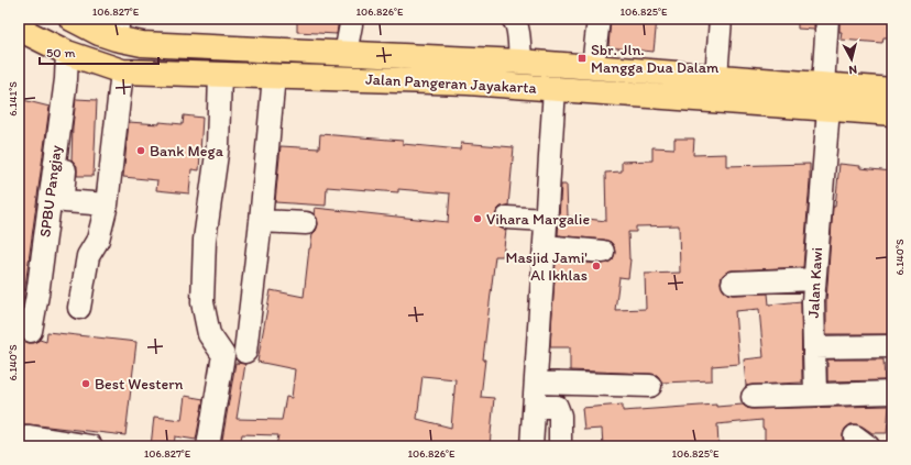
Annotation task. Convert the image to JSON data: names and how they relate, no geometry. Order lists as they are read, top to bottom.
{
  "streets": {
    "main road": ["Jalan Pangeran Jayakarta"],
    "street": ["SPBU Pangjay", "Jalan Kawi"]
  },
  "crossings": [
    ["Jalan Pangeran Jayakarta", "SPBU Pangjay"],
    ["Jalan Pangeran Jayakarta", "Jalan Kawi"]
  ],
  "places": {
    "transit": ["Sbr. Jln. Mangga Dua Dalam"],
    "other": [
      "Bank Mega",
      "Vihara Margalie",
      "Masjid Jami' Al Ikhlas",
      "Best Western"
    ]
  },
  "scale_bar": "50 m",
  "north": "bottom",
  "coordinates": [
    "106.827°E",
    "106.826°E",
    "106.825°E",
    "6.141°S",
    "6.140°S"
  ]
}
